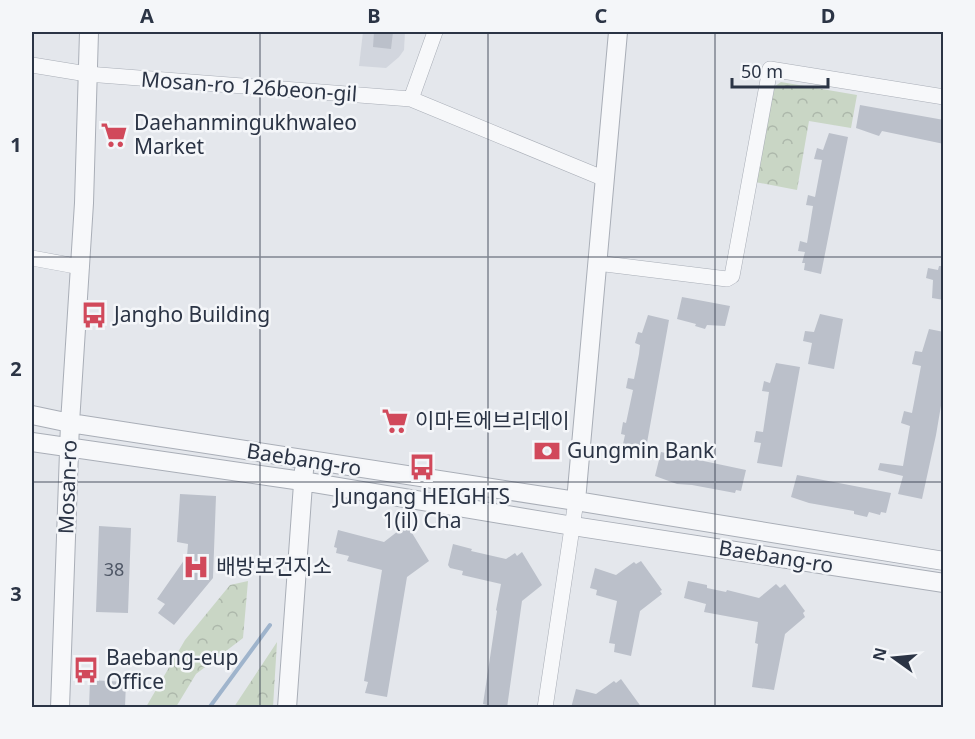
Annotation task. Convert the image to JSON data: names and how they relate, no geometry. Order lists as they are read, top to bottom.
{
  "streets": {
    "street": ["Mosan-ro 126beon-gil", "Baebang-ro", "Mosan-ro"]
  },
  "crossings": [
    ["Mosan-ro 126beon-gil", "Mosan-ro"],
    ["Baebang-ro", "Mosan-ro"]
  ],
  "places": {
    "supermarket": ["Daehanmingukhwaleo Market", "이마트에브리데이"],
    "bus stop": ["Jangho Building", "Jungang HEIGHTS 1(il) Cha", "Baebang-eup Office"],
    "bank": ["Gungmin Bank"],
    "hospital": ["배방보건지소"]
  },
  "house_numbers": ["38"],
  "scale_bar": "50 m",
  "north": "left",
  "grid": {
    "columns": [
      "A",
      "B",
      "C",
      "D"
    ],
    "rows": ["1", "2", "3"]
  }
}
